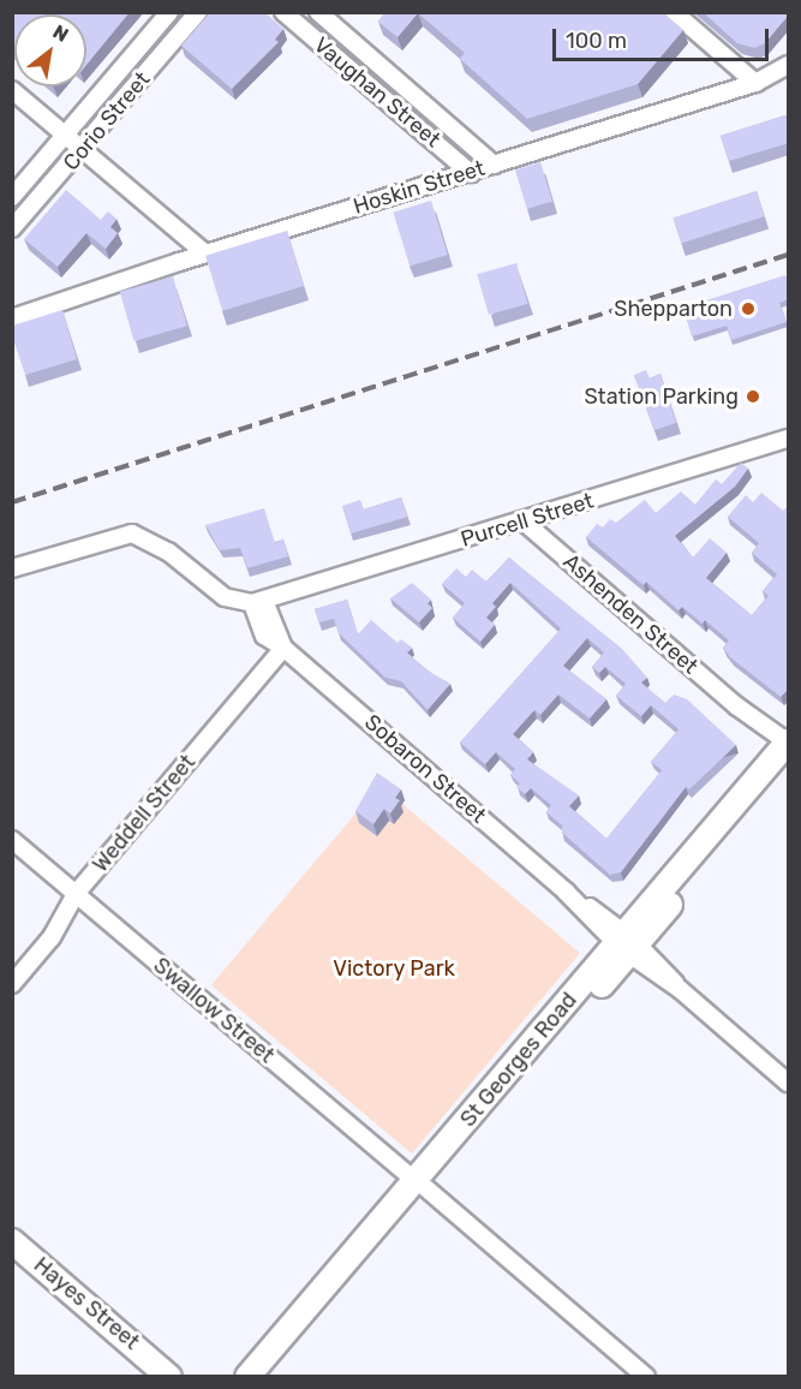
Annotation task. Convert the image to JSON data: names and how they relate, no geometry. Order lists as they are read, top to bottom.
{
  "streets": {
    "street": [
      "Vaughan Street",
      "Corio Street",
      "Hoskin Street",
      "Purcell Street",
      "Ashenden Street",
      "Sobaron Street",
      "Weddell Street",
      "Swallow Street",
      "St Georges Road",
      "Hayes Street"
    ]
  },
  "crossings": [
    ["Vaughan Street", "Hoskin Street"],
    ["Purcell Street", "Ashenden Street"],
    ["Purcell Street", "Sobaron Street"],
    ["Ashenden Street", "St Georges Road"],
    ["Sobaron Street", "Weddell Street"],
    ["Sobaron Street", "St Georges Road"],
    ["Weddell Street", "Swallow Street"],
    ["Swallow Street", "St Georges Road"]
  ],
  "parks": ["Victory Park"],
  "places": ["Shepparton", "Station Parking"],
  "scale_bar": "100 m",
  "north": "top right"
}
